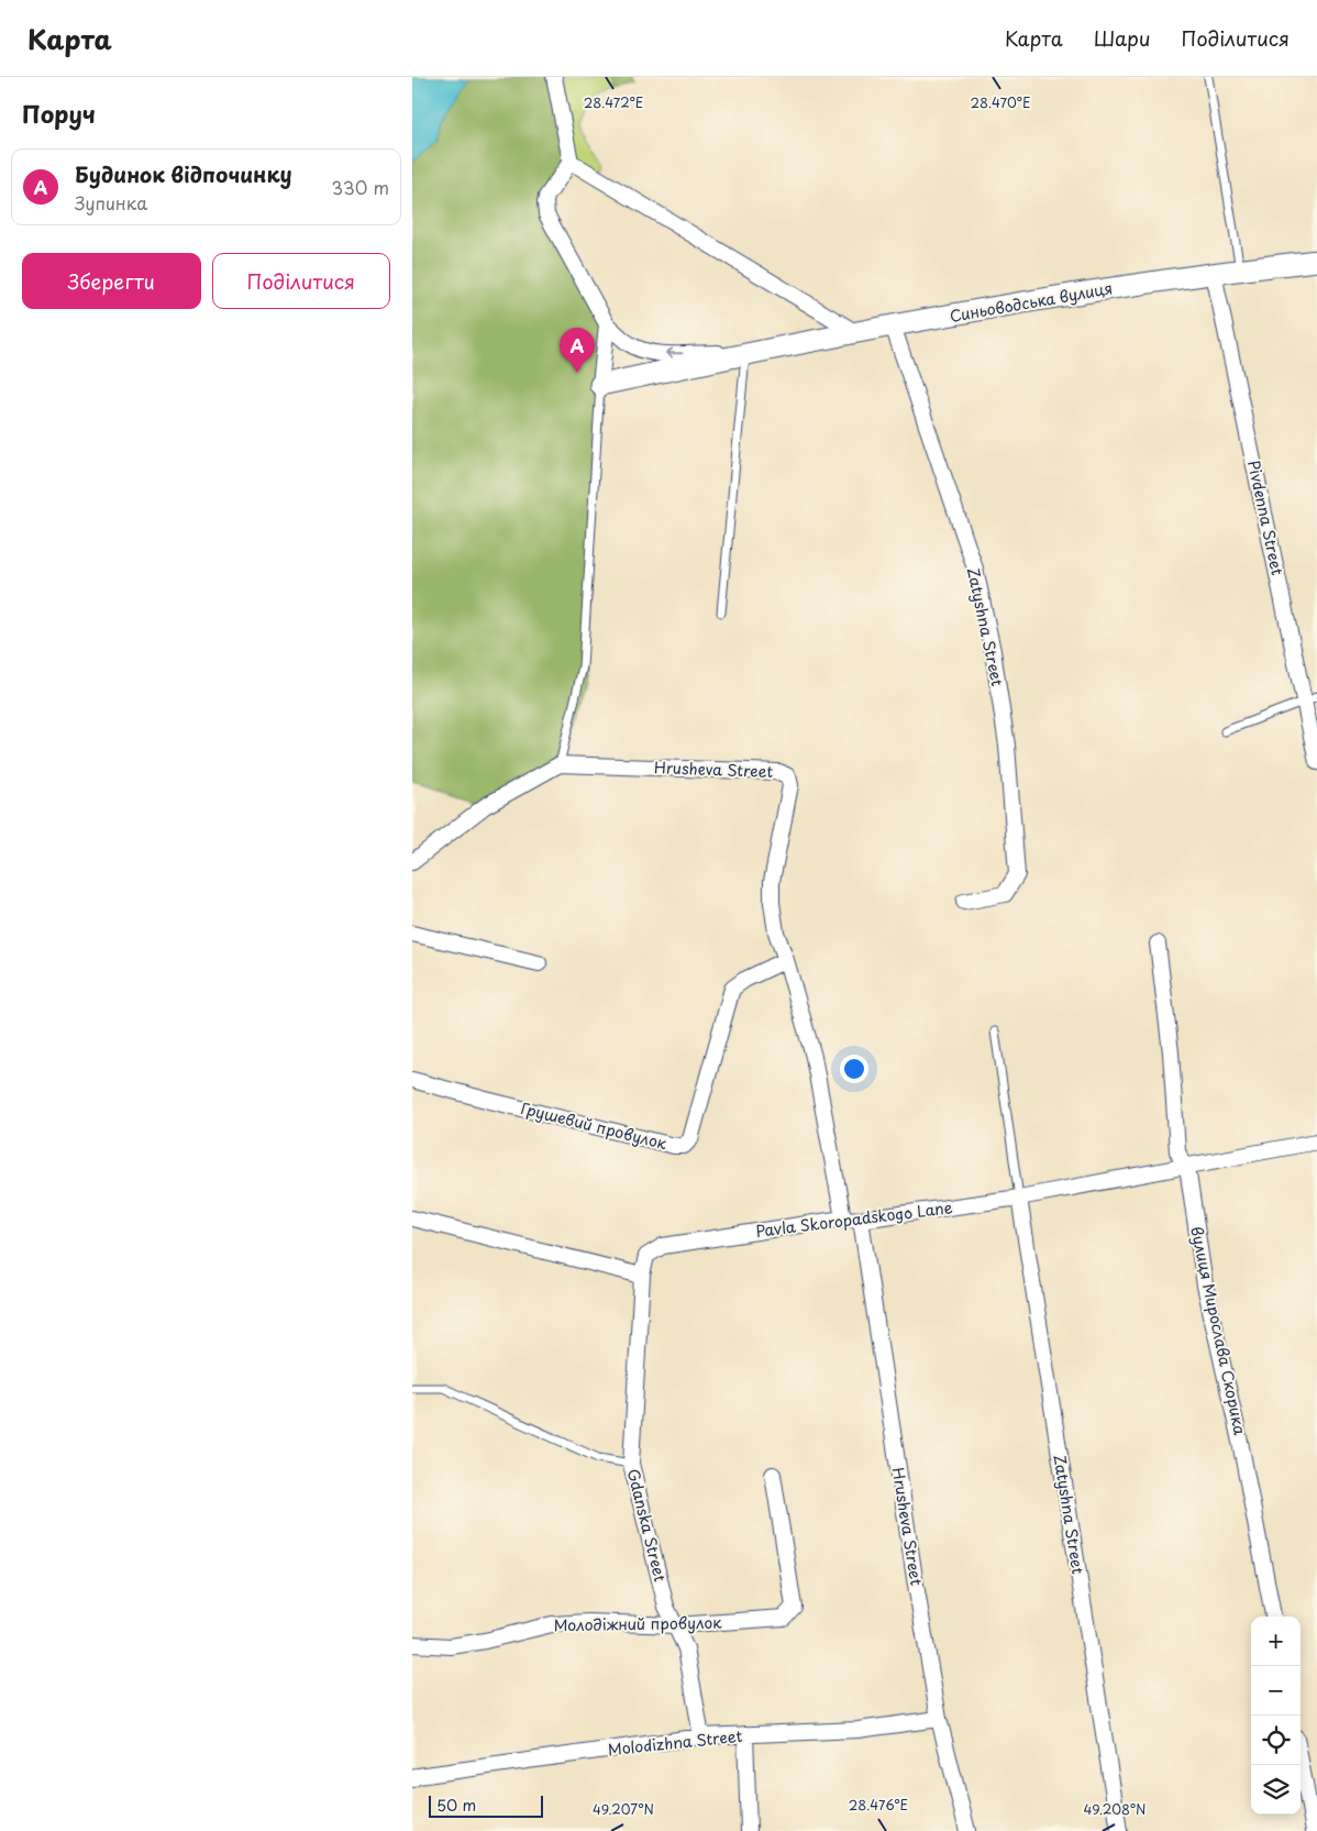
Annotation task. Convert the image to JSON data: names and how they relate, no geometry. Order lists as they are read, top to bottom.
{
  "streets": {
    "street": [
      "Синьоводська вулиця",
      "Pivdenna Street",
      "Zatyshna Street",
      "Hrusheva Street",
      "Грушевий провулок",
      "Pavla Skoropadskogo Lane",
      "вулиця Мирослава Скорика",
      "Gdanska Street",
      "Молодіжний провулок",
      "Molodizhna Street"
    ]
  },
  "crossings": [
    ["Синьоводська вулиця", "Pivdenna Street"],
    ["Синьоводська вулиця", "Zatyshna Street"],
    ["Zatyshna Street", "Pavla Skoropadskogo Lane"],
    ["Hrusheva Street", "Грушевий провулок"],
    ["Hrusheva Street", "Pavla Skoropadskogo Lane"],
    ["Hrusheva Street", "Molodizhna Street"],
    ["Pavla Skoropadskogo Lane", "вулиця Мирослава Скорика"],
    ["Pavla Skoropadskogo Lane", "Gdanska Street"],
    ["Gdanska Street", "Молодіжний провулок"],
    ["Gdanska Street", "Molodizhna Street"]
  ],
  "scale_bar": "50 m",
  "page": {
    "header": "Карта",
    "nav": ["Карта", "Шари", "Поділитися"],
    "heading": "Поруч",
    "list": [
      {
        "mark": "A",
        "name": "Будинок відпочинку",
        "note": "Зупинка",
        "value": "330 m"
      }
    ],
    "buttons": ["Зберегти", "Поділитися"],
    "pins": "A",
    "map_buttons": ["+", "−"],
    "scale": "50 m"
  },
  "coordinates": [
    "28.472°E",
    "28.470°E",
    "28.476°E",
    "49.207°N",
    "49.208°N"
  ]
}
